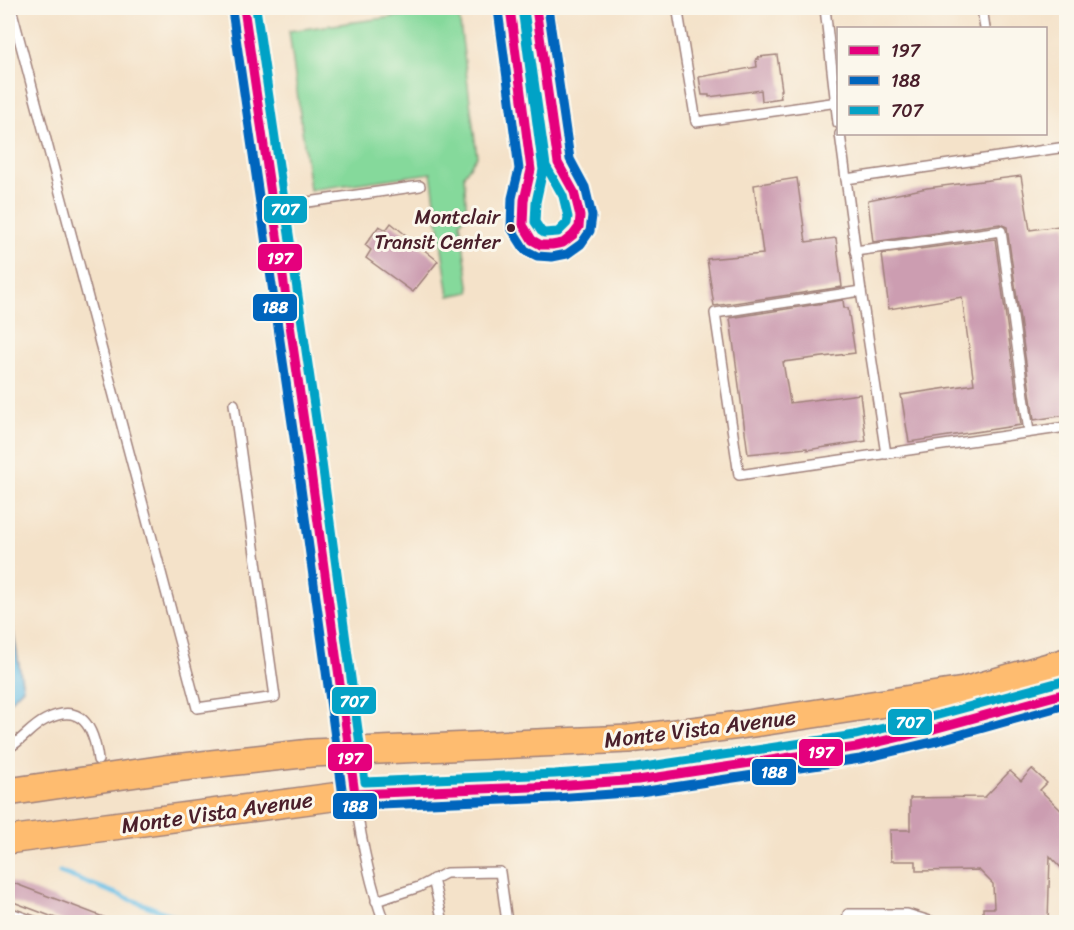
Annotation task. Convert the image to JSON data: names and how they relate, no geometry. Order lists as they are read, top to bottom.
{
  "streets": {
    "main road": ["Monte Vista Avenue"]
  },
  "places": ["Montclair Transit Center"],
  "lines": ["transit line 197", "transit line 188", "transit line 707"],
  "legend": ["197", "188", "707"]
}
